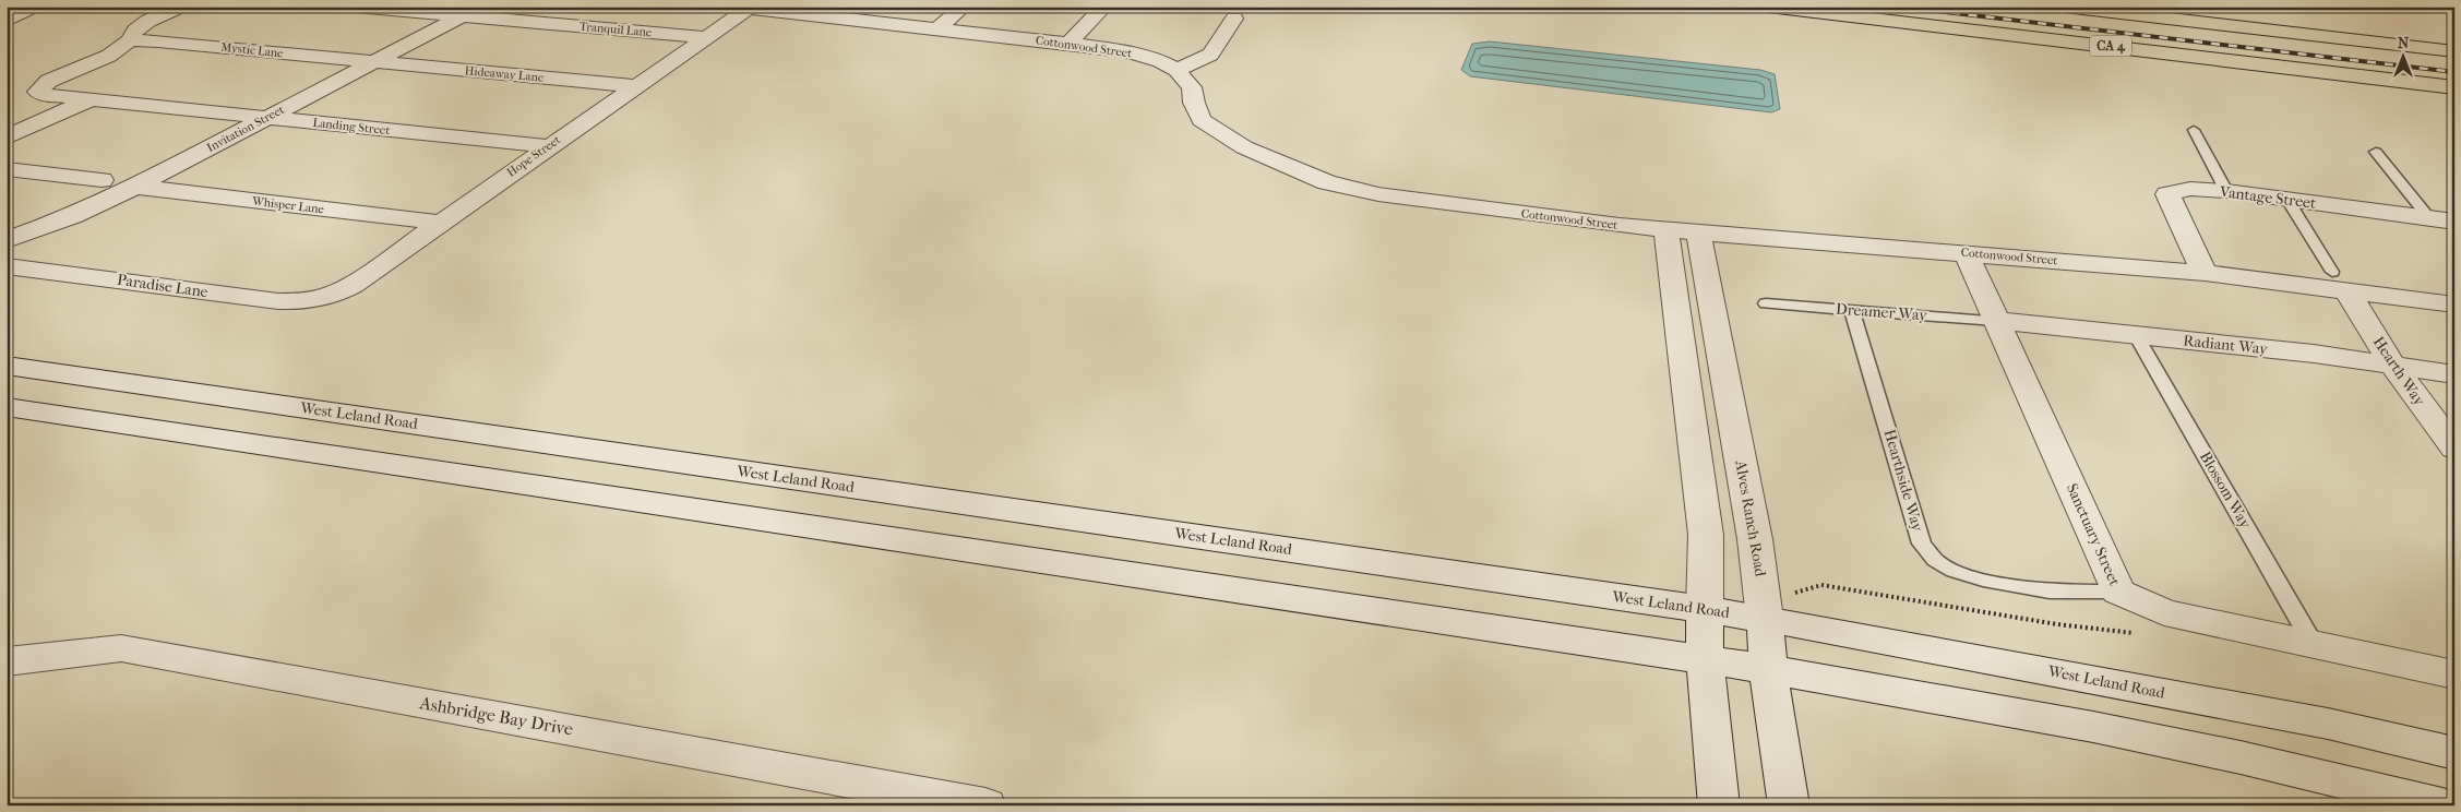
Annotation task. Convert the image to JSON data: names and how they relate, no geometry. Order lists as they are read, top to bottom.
{
  "streets": {
    "highway": ["CA 4"],
    "street": [
      "Tranquil Lane",
      "Cottonwood Street",
      "Mystic Lane",
      "Hideaway Lane",
      "Landing Street",
      "Invitation Street",
      "Hope Street",
      "Vantage Street",
      "Whisper Lane",
      "Paradise Lane",
      "Radiant Way",
      "Hearth Way",
      "West Leland Road",
      "Alves Ranch Road",
      "Sanctuary Street",
      "Ashbridge Bay Drive"
    ],
    "lane": ["Dreamer Way", "Hearthside Way", "Blossom Way"]
  },
  "crossings": [
    ["Tranquil Lane", "Invitation Street"],
    ["Tranquil Lane", "Hope Street"],
    ["Cottonwood Street", "Hope Street"],
    ["Cottonwood Street", "Vantage Street"],
    ["Cottonwood Street", "Hearth Way"],
    ["Cottonwood Street", "Alves Ranch Road"],
    ["Cottonwood Street", "Sanctuary Street"],
    ["Mystic Lane", "Hideaway Lane"],
    ["Mystic Lane", "Landing Street"],
    ["Mystic Lane", "Invitation Street"],
    ["Hideaway Lane", "Invitation Street"],
    ["Hideaway Lane", "Hope Street"],
    ["Landing Street", "Invitation Street"],
    ["Landing Street", "Hope Street"],
    ["Invitation Street", "Whisper Lane"],
    ["Hope Street", "Whisper Lane"],
    ["Hope Street", "Paradise Lane"],
    ["Dreamer Way", "Radiant Way"],
    ["Dreamer Way", "Hearthside Way"],
    ["Dreamer Way", "Sanctuary Street"],
    ["Radiant Way", "Hearth Way"],
    ["Radiant Way", "Blossom Way"],
    ["Radiant Way", "Sanctuary Street"],
    ["West Leland Road", "Alves Ranch Road"],
    ["Hearthside Way", "Sanctuary Street"],
    ["Blossom Way", "Sanctuary Street"]
  ],
  "north": "top"
}
